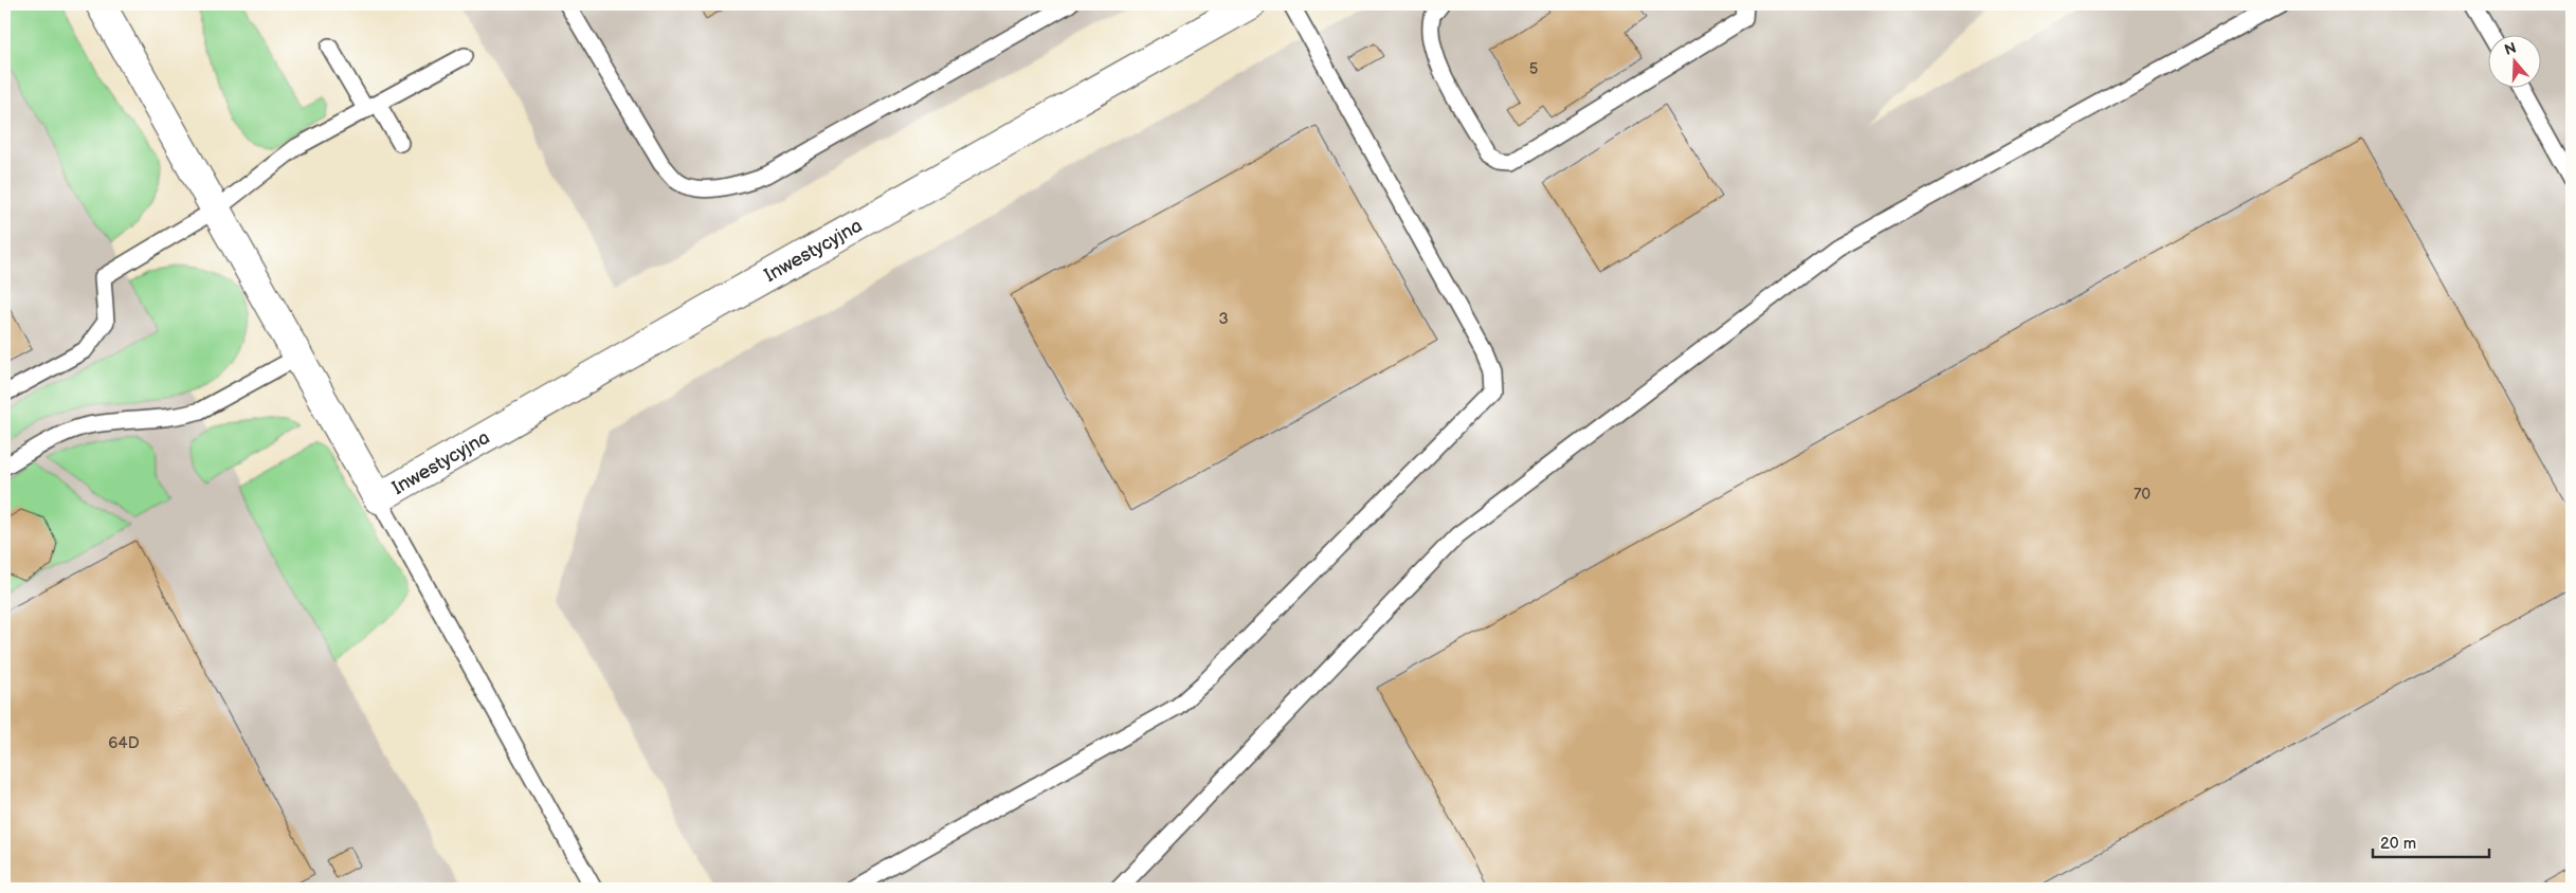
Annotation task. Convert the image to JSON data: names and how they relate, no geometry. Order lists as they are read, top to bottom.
{
  "streets": {
    "street": ["Inwestycyjna"]
  },
  "house_numbers": [
    "5",
    "3",
    "70",
    "64D"
  ],
  "scale_bar": "20 m",
  "north": "top"
}
